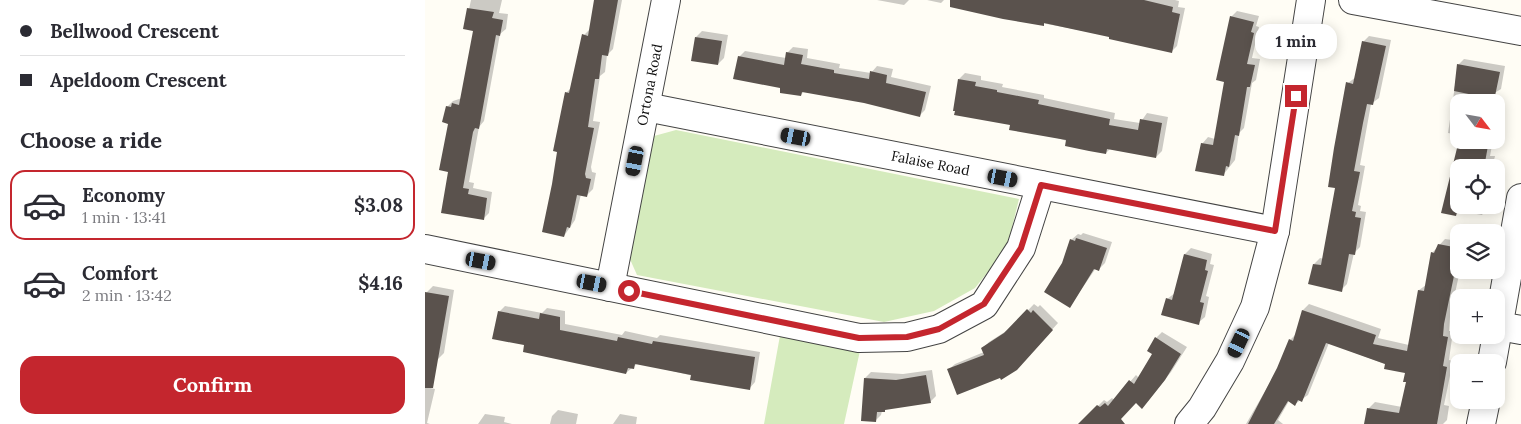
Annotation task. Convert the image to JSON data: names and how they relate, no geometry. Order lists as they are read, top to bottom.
{
  "streets": {
    "street": ["Ortona Road", "Falaise Road"]
  },
  "crossings": [
    ["Ortona Road", "Falaise Road"]
  ],
  "north": "bottom right",
  "page": {
    "banner": ["Bellwood Crescent", "Apeldoom Crescent"],
    "bubble": "1 min",
    "map_buttons": ["+", "−"],
    "heading": "Choose a ride",
    "list": [
      {
        "name": "Economy",
        "note": "1 min · 13:41",
        "value": "$3.08"
      },
      {
        "name": "Comfort",
        "note": "2 min · 13:42",
        "value": "$4.16"
      }
    ],
    "buttons": "Confirm"
  }
}
